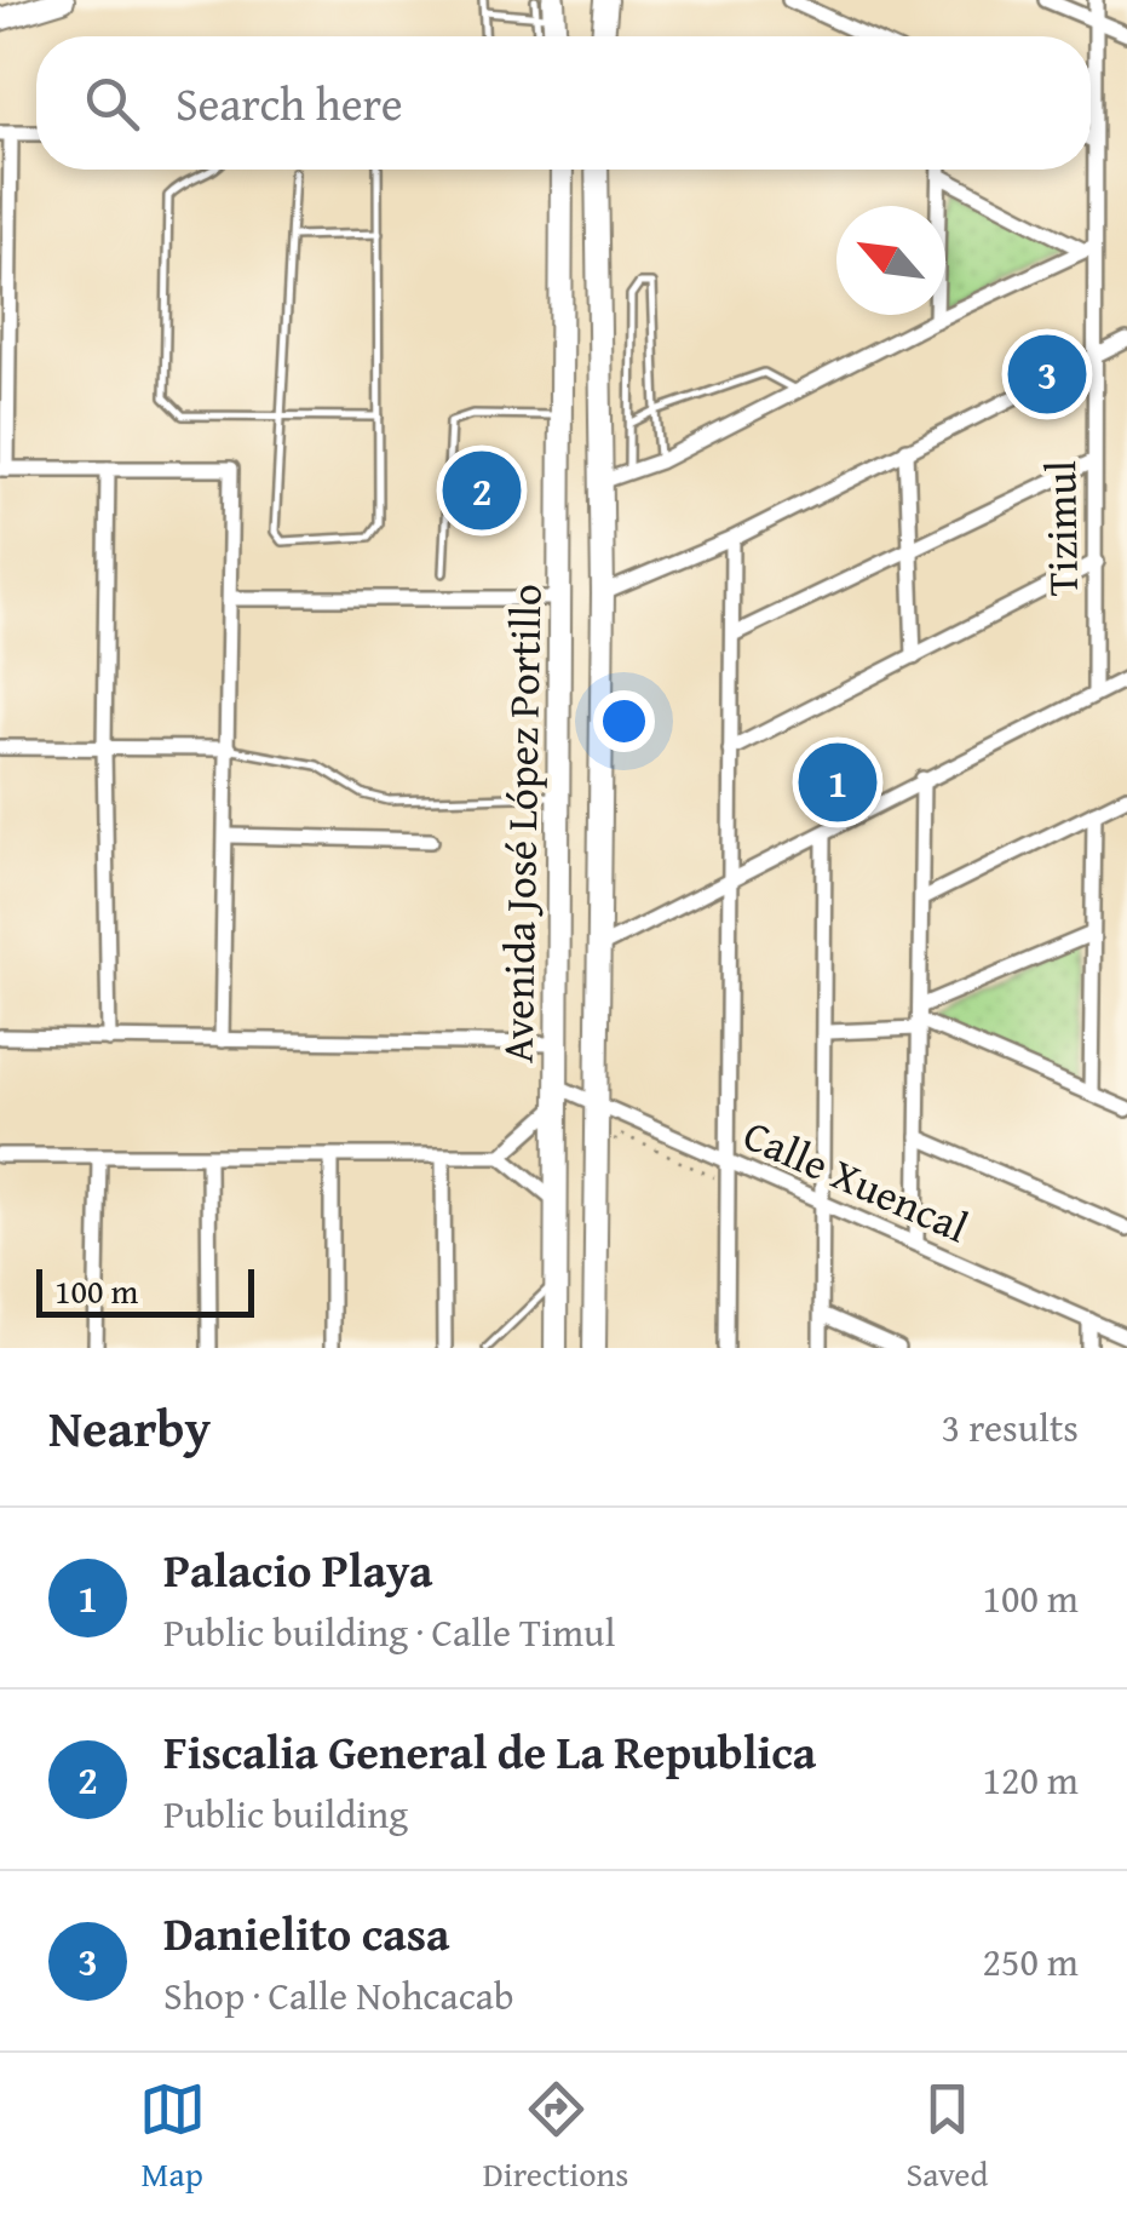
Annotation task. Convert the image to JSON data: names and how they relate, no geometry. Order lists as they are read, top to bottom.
{
  "streets": {
    "main road": ["Avenida José López Portillo"],
    "street": ["Tizimul", "Calle Xuencal"]
  },
  "crossings": [
    ["Avenida José López Portillo", "Calle Xuencal"]
  ],
  "scale_bar": "100 m",
  "north": "top left",
  "page": {
    "search": "Search here",
    "pins": ["3", "2", "1"],
    "scale": "100 m",
    "heading": ["Nearby", "3 results"],
    "list": [
      {
        "mark": "1",
        "name": "Palacio Playa",
        "note": "Public building · Calle Timul",
        "value": "100 m"
      },
      {
        "mark": "2",
        "name": "Fiscalia General de La Republica",
        "note": "Public building",
        "value": "120 m"
      },
      {
        "mark": "3",
        "name": "Danielito casa",
        "note": "Shop · Calle Nohcacab",
        "value": "250 m"
      }
    ],
    "nav": ["Map", "Directions", "Saved"]
  }
}
